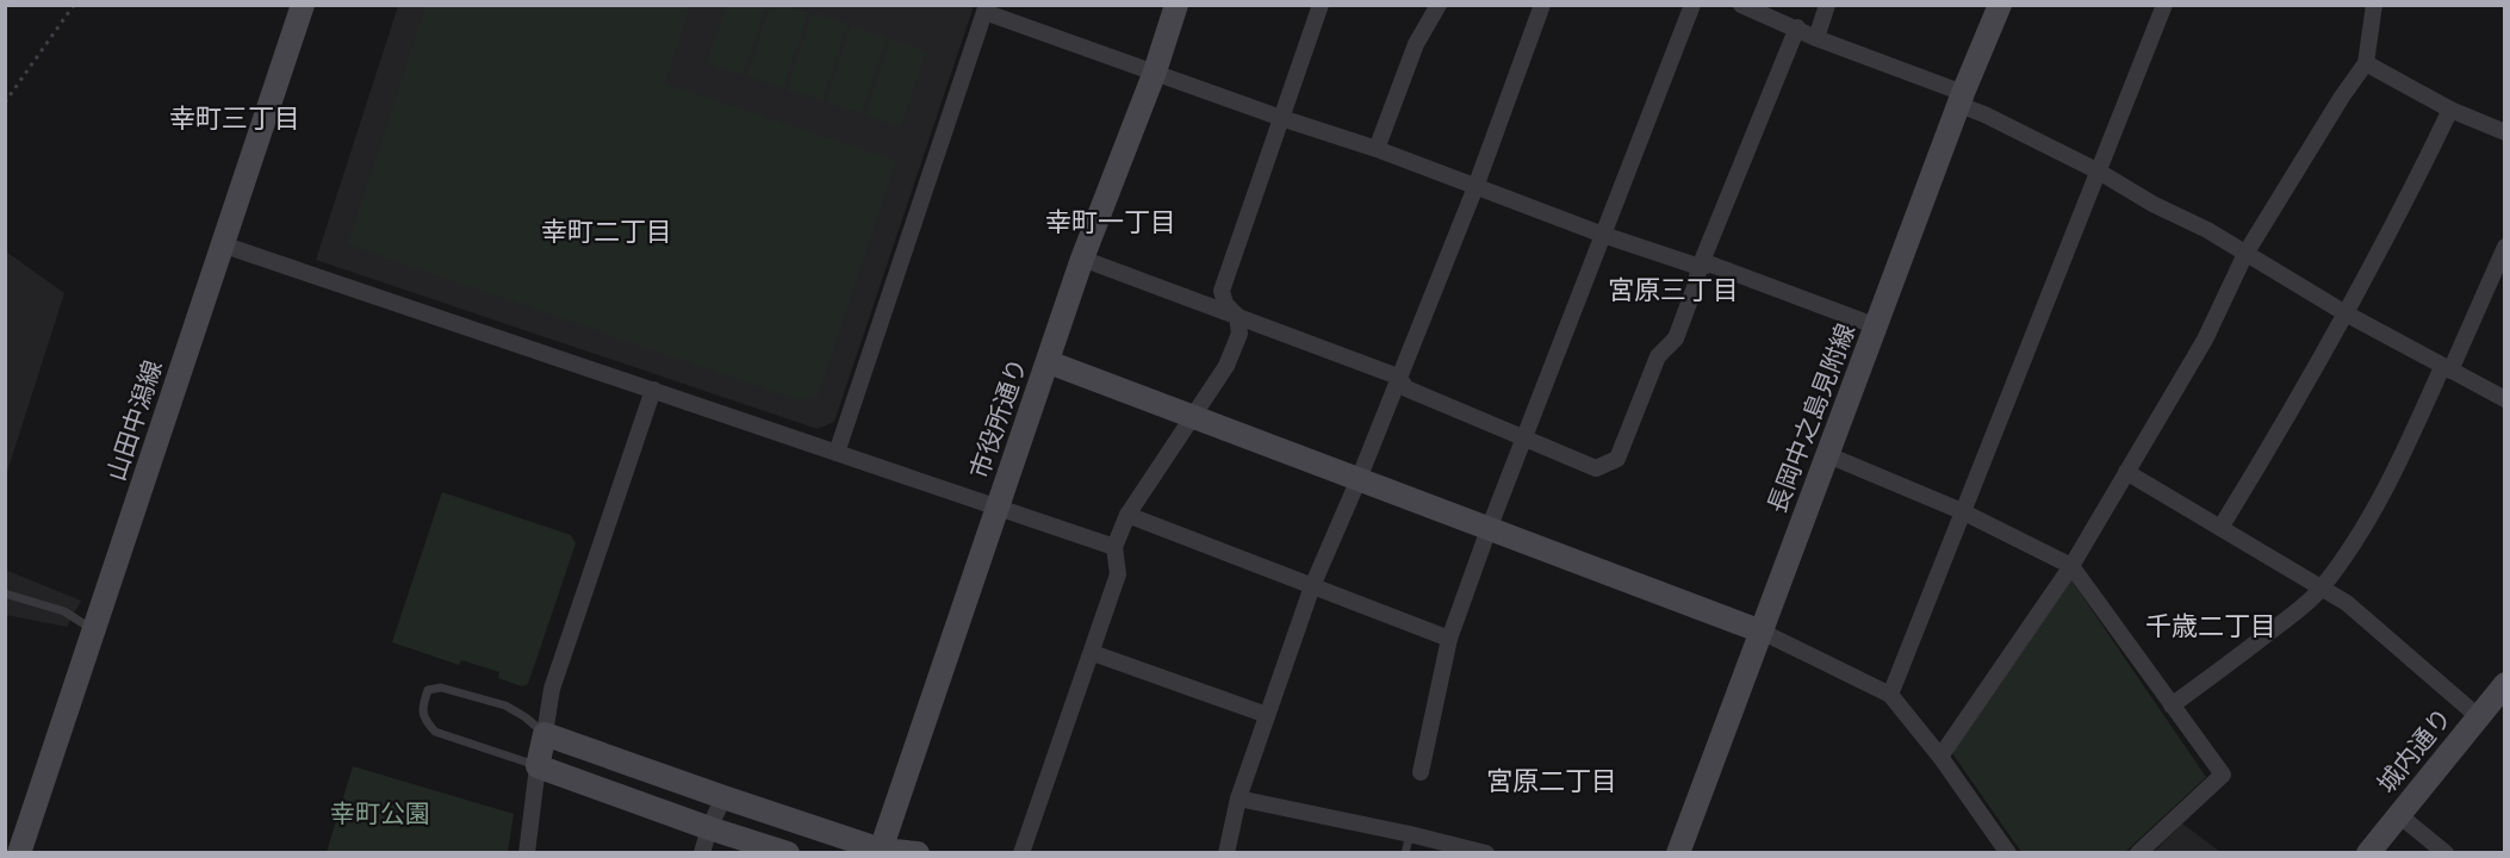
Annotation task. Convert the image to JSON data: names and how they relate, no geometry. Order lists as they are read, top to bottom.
{
  "streets": {
    "street": [
      "市役所通り",
      "長岡中之島見附線",
      "山田中潟線",
      "城内通り"
    ]
  },
  "districts": [
    "幸町三丁目",
    "幸町一丁目",
    "幸町二丁目",
    "宮原三丁目",
    "千歳二丁目",
    "宮原二丁目"
  ],
  "parks": ["幸町公園"]
}
